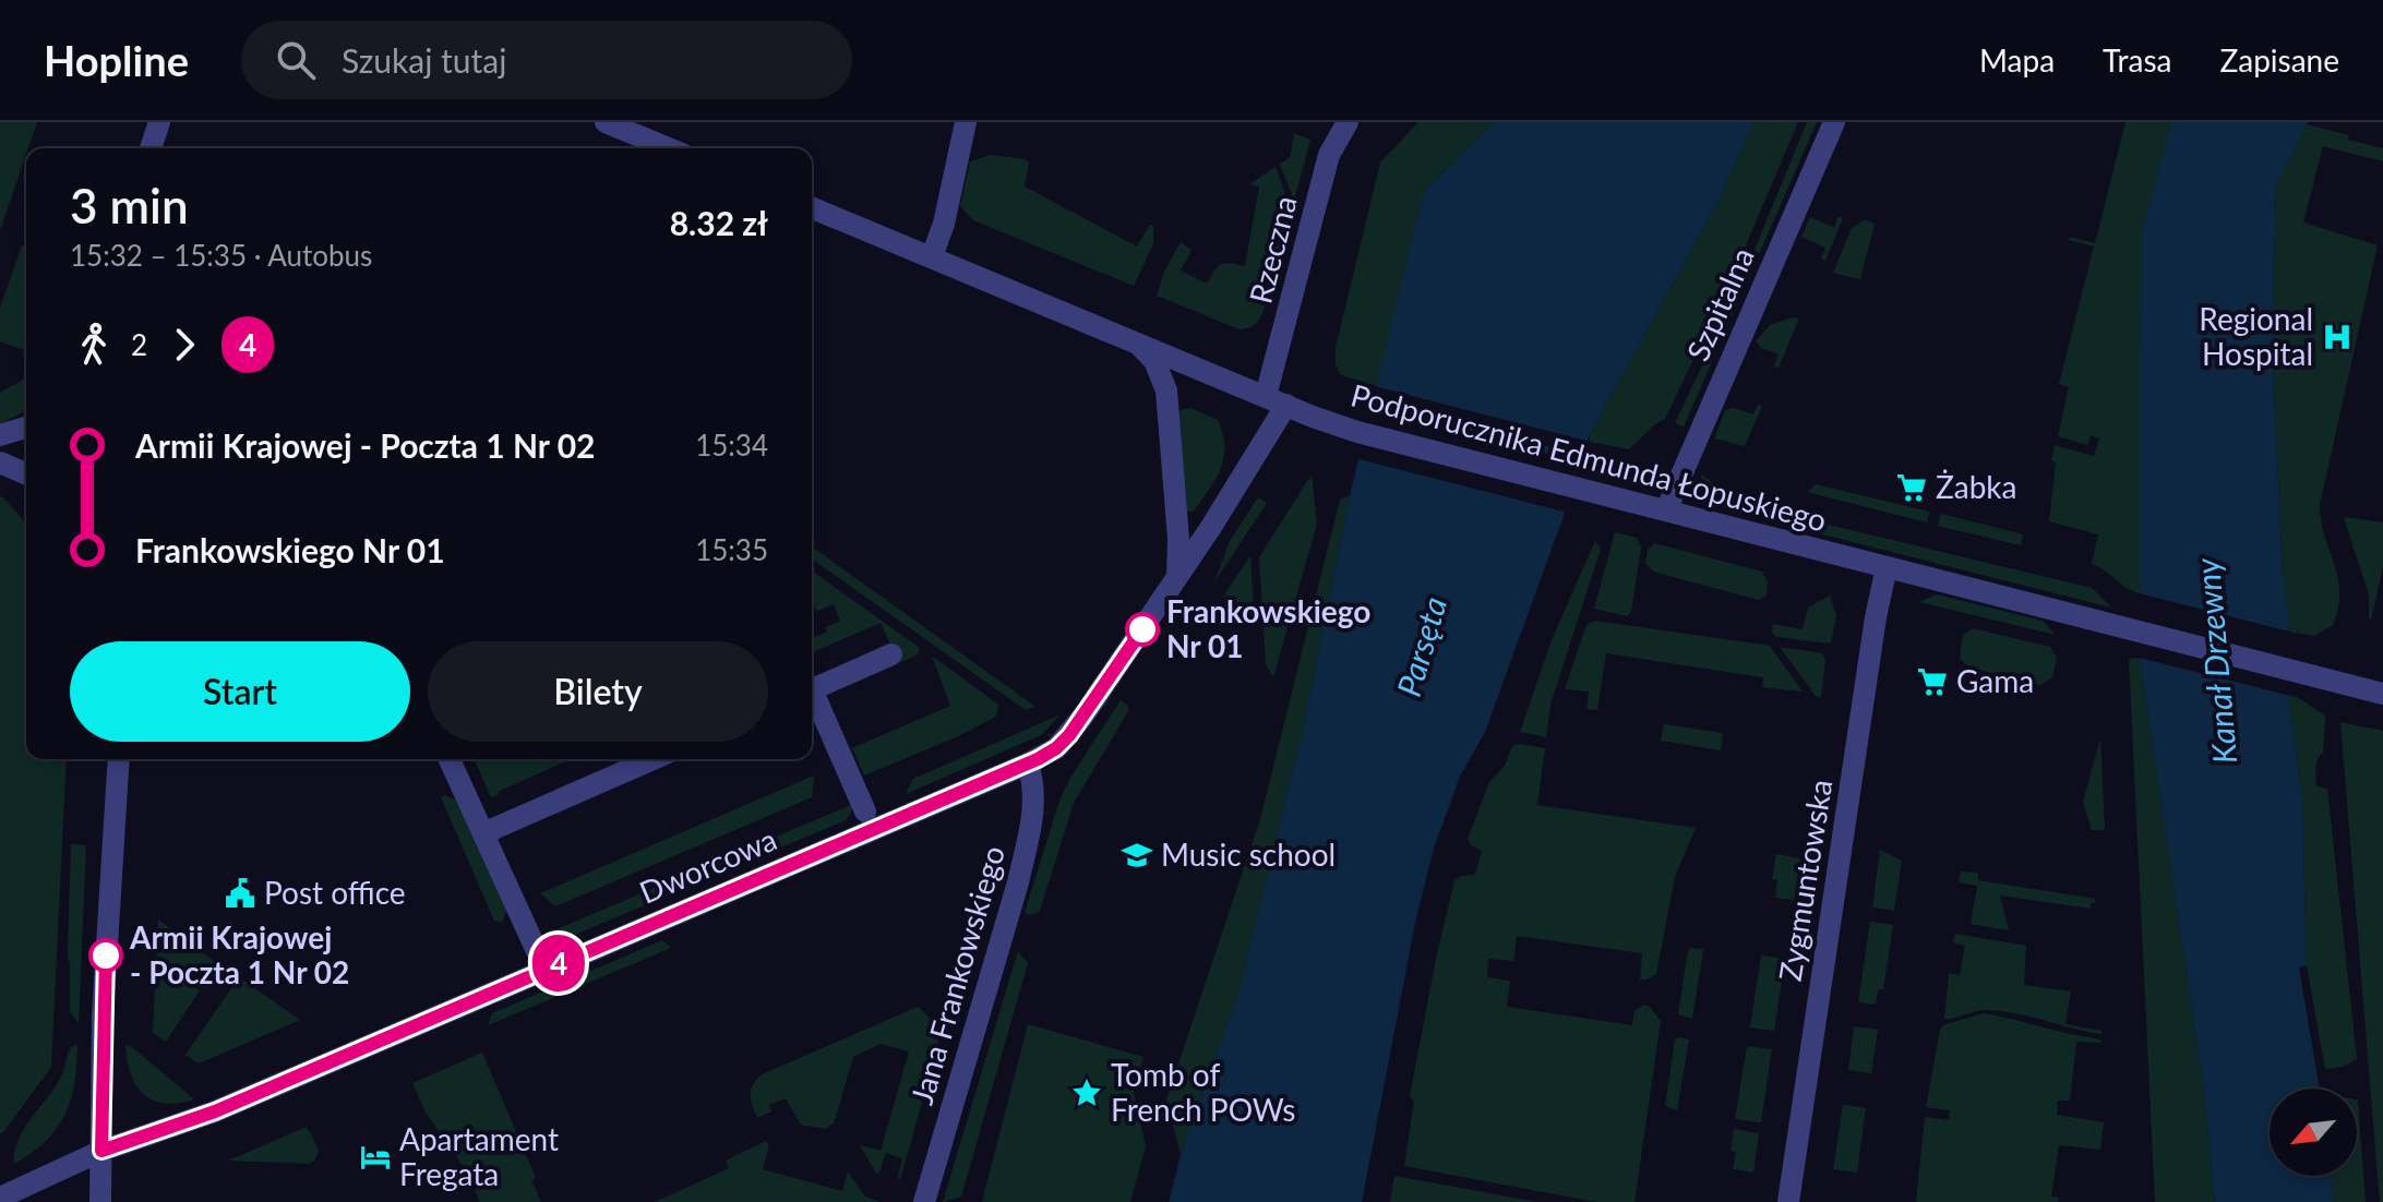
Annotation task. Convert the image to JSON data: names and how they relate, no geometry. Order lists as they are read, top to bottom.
{
  "streets": {
    "street": [
      "Rzeczna",
      "Szpitalna",
      "Podporucznika Edmunda Łopuskiego",
      "Dworcowa",
      "Zygmuntowska",
      "Jana Frankowskiego"
    ]
  },
  "crossings": [
    ["Rzeczna", "Podporucznika Edmunda Łopuskiego"],
    ["Rzeczna", "Dworcowa"],
    ["Szpitalna", "Podporucznika Edmunda Łopuskiego"],
    ["Podporucznika Edmunda Łopuskiego", "Dworcowa"],
    ["Podporucznika Edmunda Łopuskiego", "Zygmuntowska"],
    ["Dworcowa", "Jana Frankowskiego"]
  ],
  "water": ["Parsęta", "Kanał Drzewny"],
  "places": {
    "hospital": ["Regional Hospital"],
    "supermarket": ["Żabka", "Gama"],
    "other": ["Frankowskiego Nr 01", "Armii Krajowej - Poczta 1 Nr 02"],
    "school or university": ["Music school"],
    "public building": ["Post office"],
    "place": ["Tomb of French POWs"],
    "hotel": ["Apartament Fregata"]
  },
  "lines": ["bus line 4"],
  "north": "bottom left",
  "page": {
    "header": "Hopline",
    "search": "Szukaj tutaj",
    "nav": ["Mapa", "Trasa", "Zapisane"],
    "on_map": "4",
    "heading": ["3 min", "15:32 – 15:35 · Autobus", "8.32 zł"],
    "legs": ["2", "4"],
    "list": [
      {
        "name": "Armii Krajowej - Poczta 1 Nr 02",
        "value": "15:34"
      },
      {
        "name": "Frankowskiego Nr 01",
        "value": "15:35"
      }
    ],
    "buttons": ["Start", "Bilety"]
  }
}
